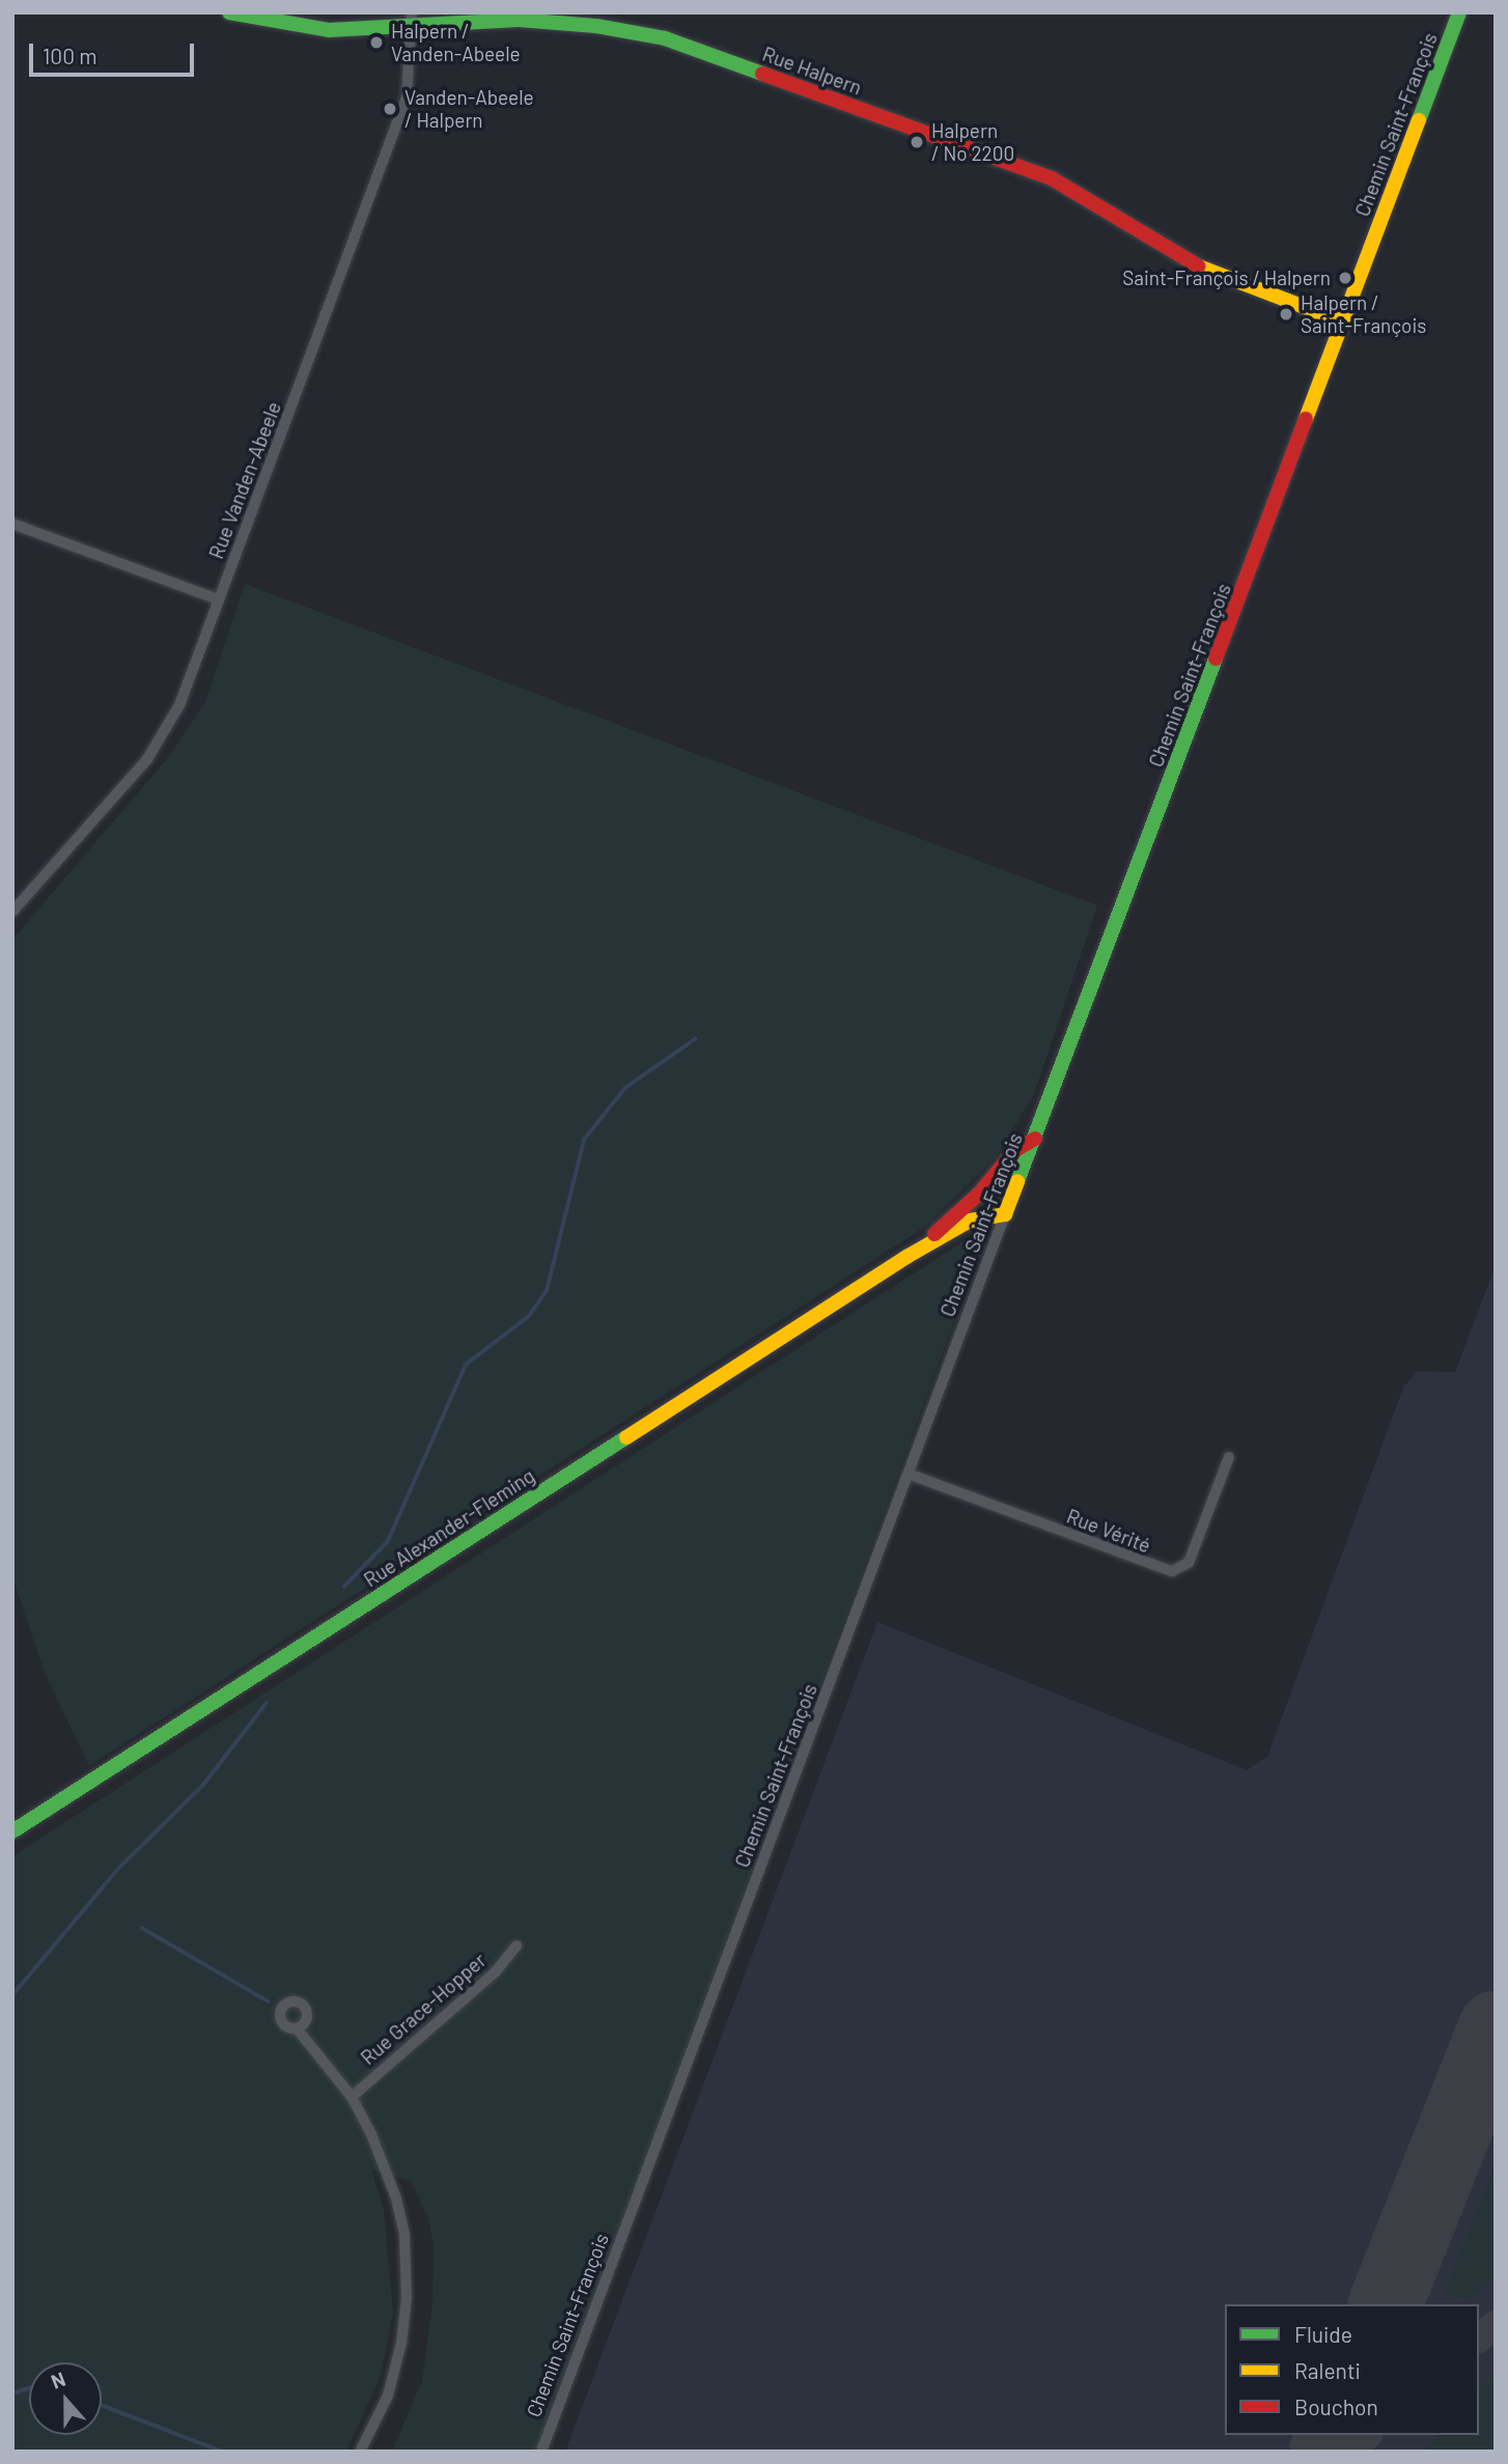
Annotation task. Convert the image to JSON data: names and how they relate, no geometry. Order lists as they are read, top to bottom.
{
  "streets": {
    "street": [
      "Rue Halpern",
      "Chemin Saint-François",
      "Rue Vanden-Abeele",
      "Rue Alexander-Fleming",
      "Rue Vérité",
      "Rue Grace-Hopper"
    ]
  },
  "crossings": [
    ["Rue Halpern", "Chemin Saint-François"],
    ["Rue Halpern", "Rue Vanden-Abeele"],
    ["Chemin Saint-François", "Rue Alexander-Fleming"],
    ["Chemin Saint-François", "Rue Vérité"]
  ],
  "places": [
    "Halpern / Vanden-Abeele",
    "Vanden-Abeele / Halpern",
    "Halpern / No 2200",
    "Saint-François / Halpern",
    "Halpern / Saint-François"
  ],
  "legend": ["Fluide", "Ralenti", "Bouchon"],
  "scale_bar": "100 m",
  "north": "top"
}
